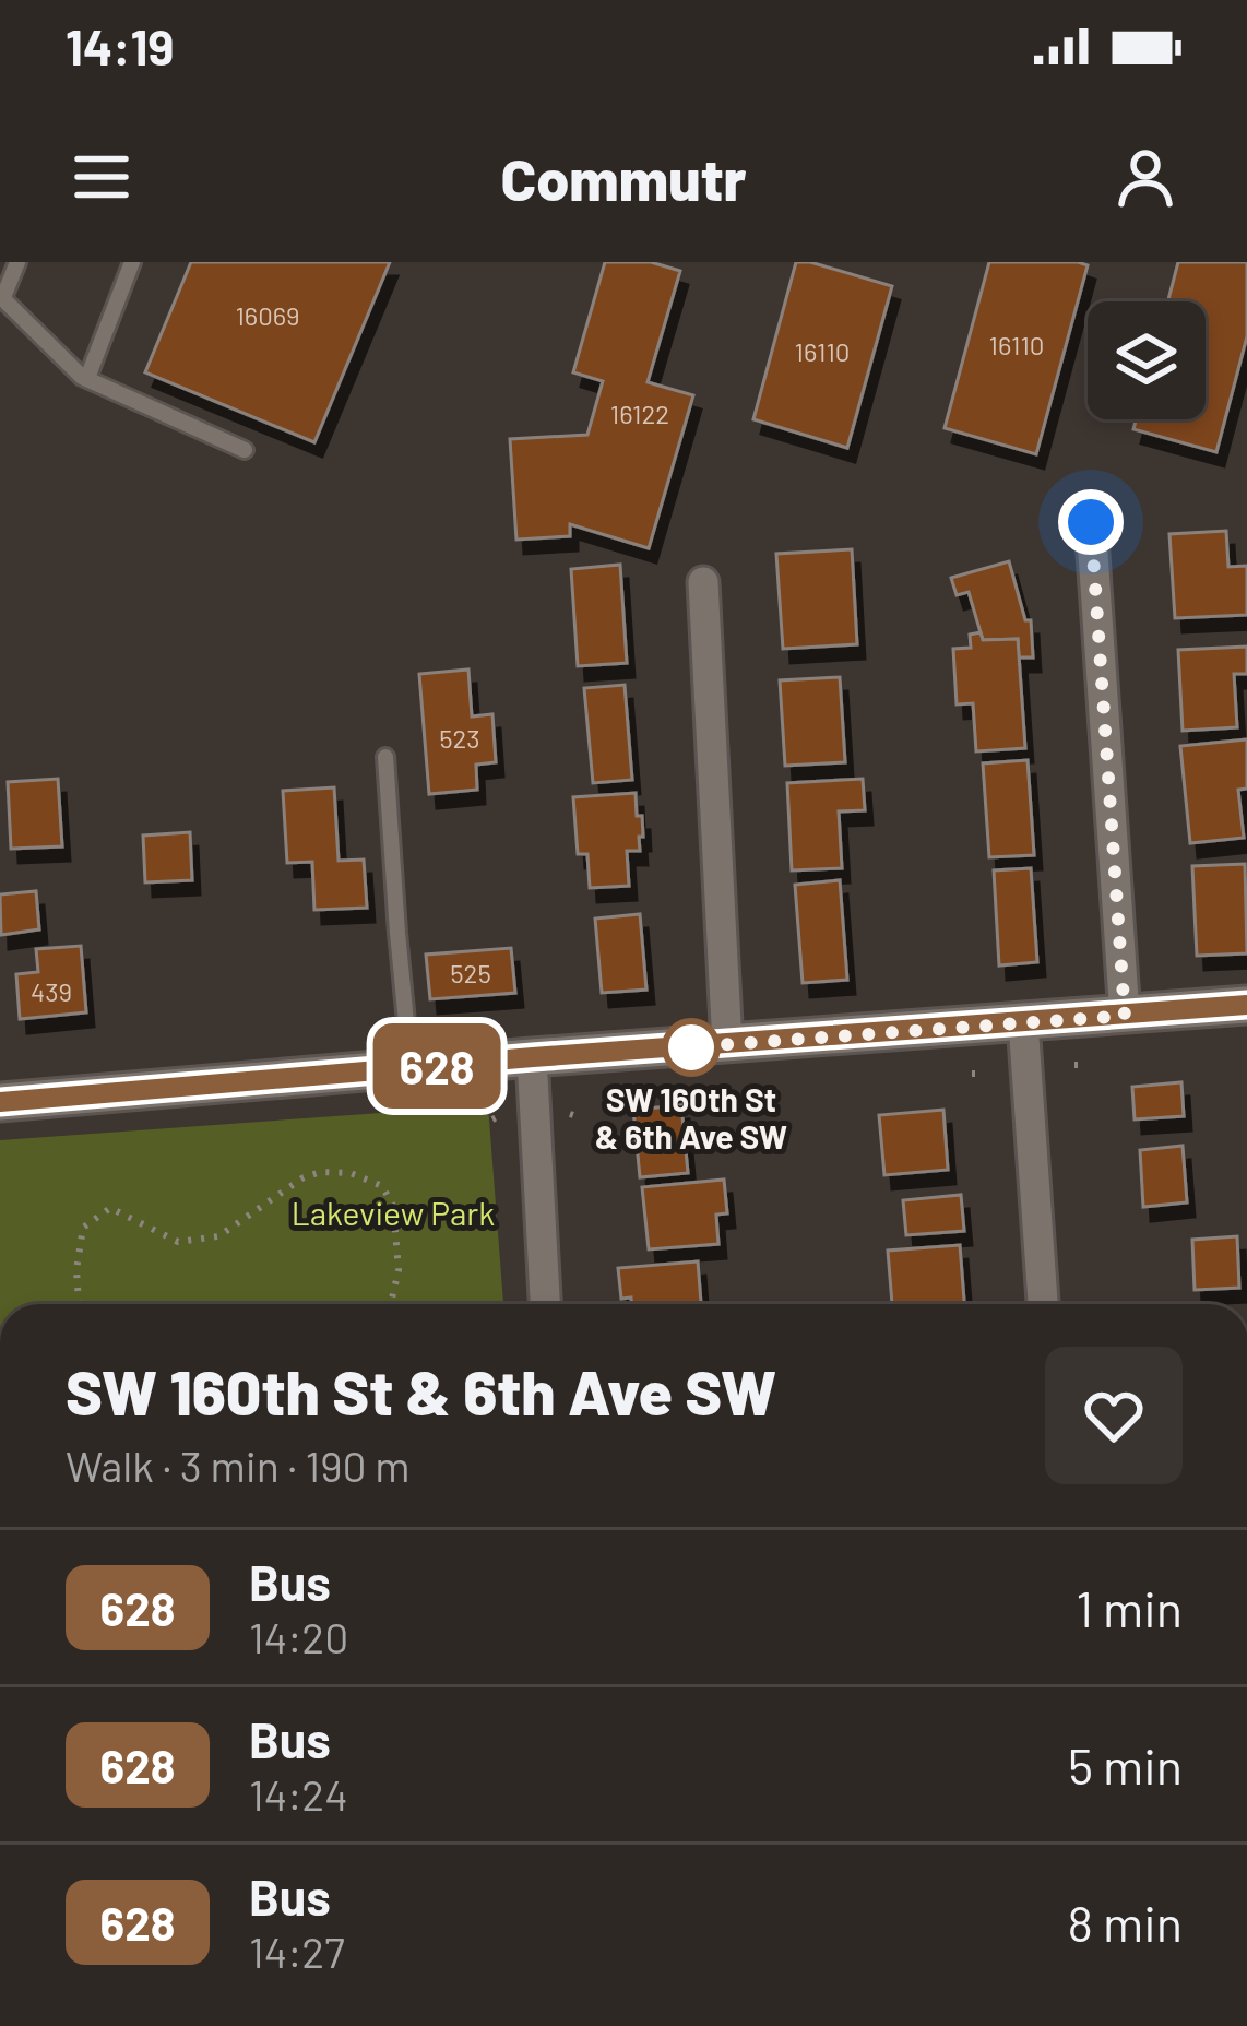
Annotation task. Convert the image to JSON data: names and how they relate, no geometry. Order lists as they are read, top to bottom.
{
  "parks": ["Lakeview Park"],
  "places": ["SW 160th St & 6th Ave SW"],
  "lines": ["bus line 628"],
  "house_numbers": [
    "16069",
    "16110",
    "16110",
    "16122",
    "523",
    "525",
    "439"
  ],
  "page": {
    "status": "14:19",
    "header": "Commutr",
    "on_map": "628",
    "heading": ["SW 160th St & 6th Ave SW", "Walk · 3 min · 190 m"],
    "list": [
      {
        "mark": "628",
        "name": "Bus",
        "note": "14:20",
        "value": "1 min"
      },
      {
        "mark": "628",
        "name": "Bus",
        "note": "14:24",
        "value": "5 min"
      },
      {
        "mark": "628",
        "name": "Bus",
        "note": "14:27",
        "value": "8 min"
      }
    ]
  }
}
